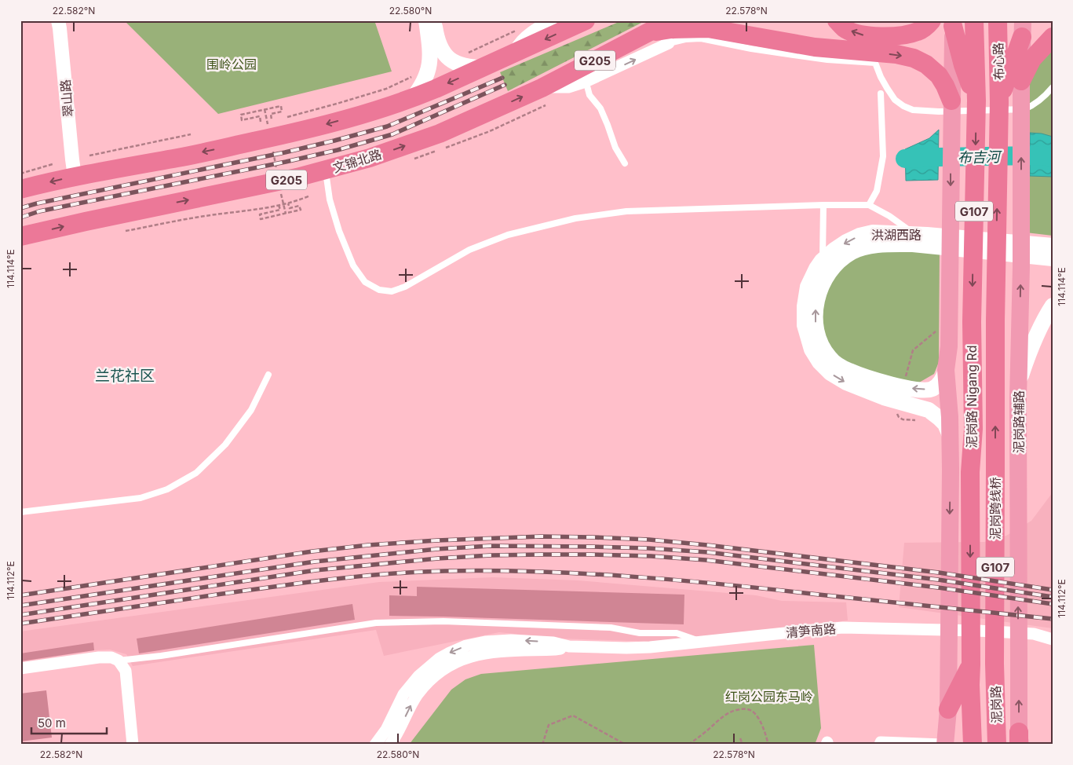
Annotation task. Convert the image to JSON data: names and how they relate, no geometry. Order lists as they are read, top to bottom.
{
  "streets": {
    "highway": [
      "G205",
      "布心路",
      "文锦北路",
      "G107",
      "泥岗路 Nigang Rd",
      "泥岗跨线桥",
      "泥岗路"
    ],
    "main road": ["洪湖西路", "泥岗路辅路"],
    "street": ["翠山路", "清笋南路"]
  },
  "crossings": [
    ["布心路", "泥岗路 Nigang Rd"],
    ["泥岗路 Nigang Rd", "泥岗跨线桥"],
    ["泥岗跨线桥", "泥岗路"]
  ],
  "districts": ["兰花社区"],
  "water": ["布吉河"],
  "parks": ["围岭公园", "红岗公园东马岭"],
  "scale_bar": "50 m",
  "coordinates": [
    "22.582°N",
    "22.580°N",
    "22.578°N",
    "114.114°E",
    "114.112°E"
  ]
}
